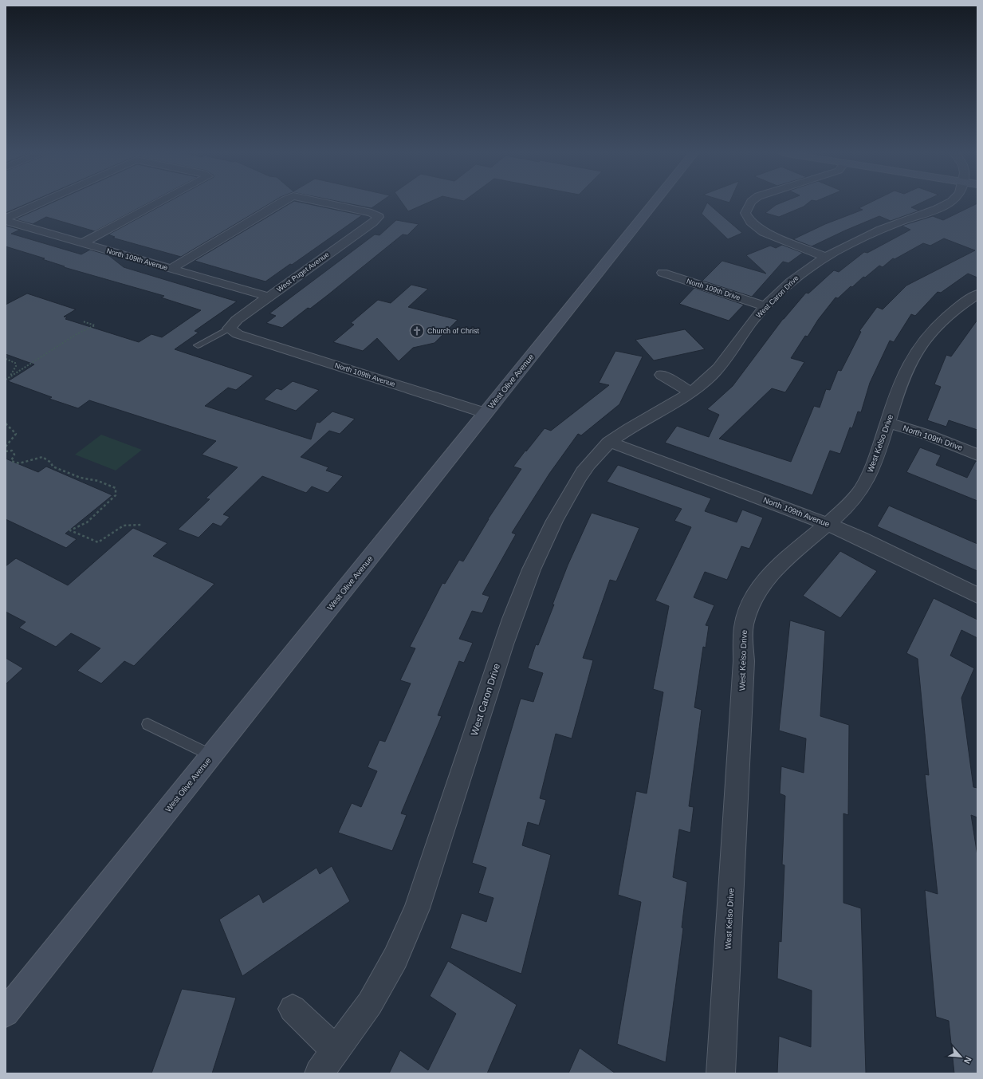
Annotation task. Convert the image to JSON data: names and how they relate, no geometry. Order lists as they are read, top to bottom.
{
  "streets": {
    "main road": ["West Olive Avenue"],
    "street": [
      "North 109th Avenue",
      "West Puget Avenue",
      "North 109th Drive",
      "West Caron Drive",
      "West Kelso Drive"
    ]
  },
  "crossings": [
    ["North 109th Avenue", "West Puget Avenue"],
    ["North 109th Avenue", "West Caron Drive"],
    ["North 109th Avenue", "West Olive Avenue"],
    ["North 109th Avenue", "West Kelso Drive"],
    ["North 109th Drive", "West Caron Drive"],
    ["North 109th Drive", "West Kelso Drive"]
  ],
  "places": {
    "church": ["Church of Christ"]
  },
  "north": "bottom right"
}
